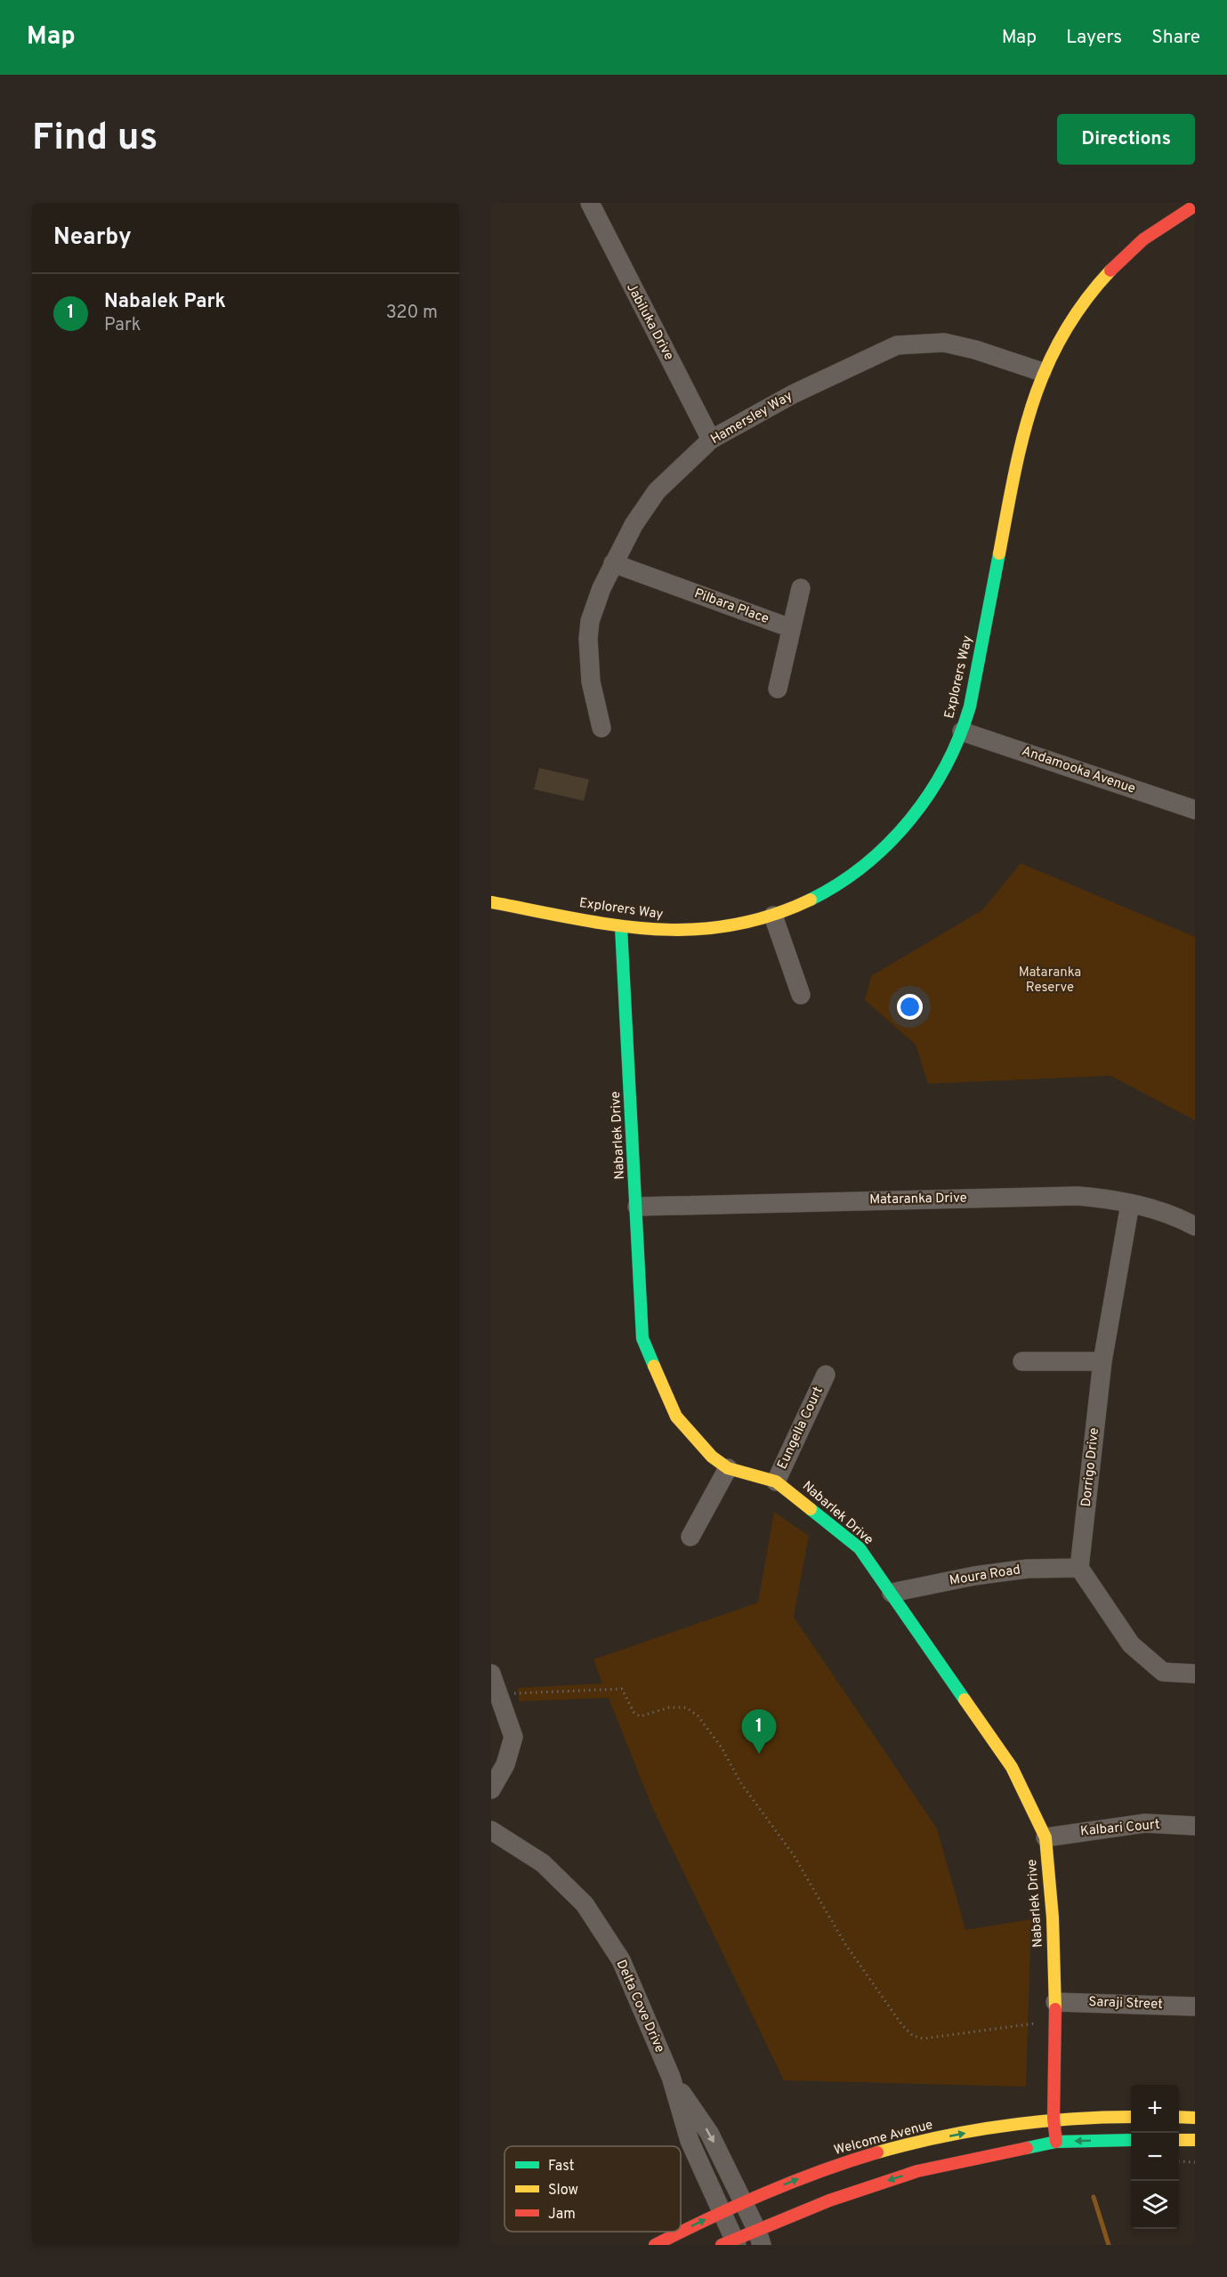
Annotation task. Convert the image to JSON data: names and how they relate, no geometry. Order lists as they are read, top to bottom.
{
  "streets": {
    "street": [
      "Jabiluka Drive",
      "Hamersley Way",
      "Pilbara Place",
      "Explorers Way",
      "Andamooka Avenue",
      "Nabarlek Drive",
      "Mataranka Drive",
      "Eungella Court",
      "Dorrigo Drive",
      "Moura Road",
      "Kalbari Court",
      "Saraji Street",
      "Delta Cove Drive",
      "Welcome Avenue"
    ]
  },
  "crossings": [
    ["Jabiluka Drive", "Hamersley Way"],
    ["Hamersley Way", "Pilbara Place"],
    ["Hamersley Way", "Explorers Way"],
    ["Explorers Way", "Andamooka Avenue"],
    ["Explorers Way", "Nabarlek Drive"],
    ["Nabarlek Drive", "Mataranka Drive"],
    ["Nabarlek Drive", "Eungella Court"],
    ["Nabarlek Drive", "Moura Road"],
    ["Nabarlek Drive", "Kalbari Court"],
    ["Nabarlek Drive", "Saraji Street"],
    ["Nabarlek Drive", "Welcome Avenue"],
    ["Mataranka Drive", "Dorrigo Drive"],
    ["Dorrigo Drive", "Moura Road"],
    ["Delta Cove Drive", "Welcome Avenue"]
  ],
  "parks": ["Mataranka Reserve"],
  "legend": ["Fast", "Slow", "Jam"],
  "page": {
    "header": "Map",
    "nav": ["Map", "Layers", "Share"],
    "buttons": "Directions",
    "title": "Find us",
    "heading": "Nearby",
    "list": [
      {
        "mark": "1",
        "name": "Nabalek Park",
        "note": "Park",
        "value": "320 m"
      }
    ],
    "pins": "1",
    "map_buttons": ["+", "−"]
  }
}
